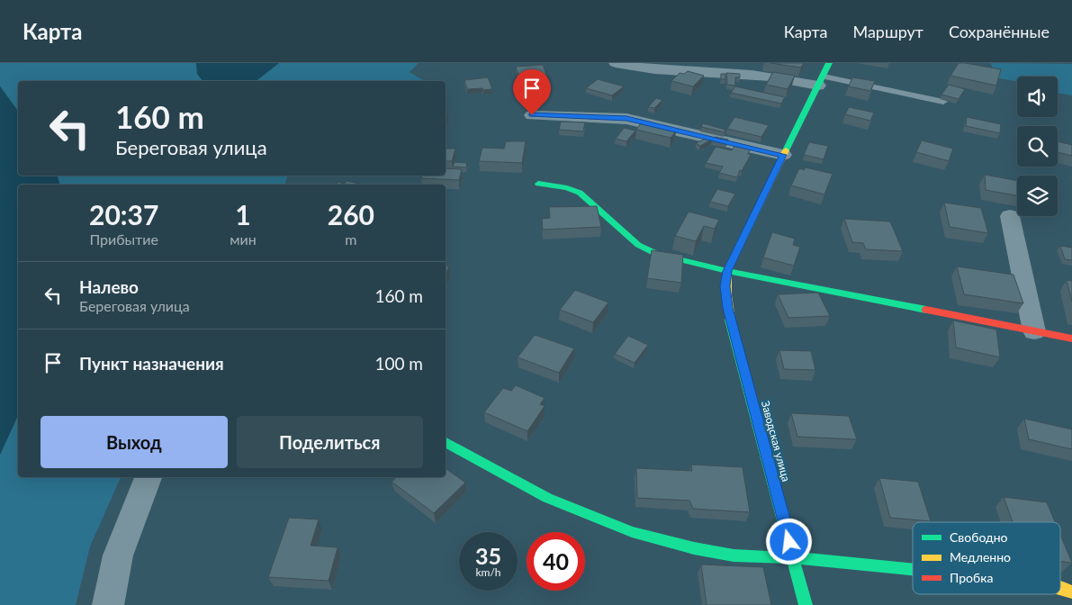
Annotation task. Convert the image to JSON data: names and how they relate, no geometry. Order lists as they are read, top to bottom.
{
  "streets": {
    "street": ["Заводская улица"]
  },
  "legend": ["Свободно", "Медленно", "Пробка"],
  "page": {
    "header": "Карта",
    "nav": ["Карта", "Маршрут", "Сохранённые"],
    "turn": ["160 m", "Береговая улица"],
    "eta": [
      "20:37",
      "Прибытие",
      "1",
      "мин",
      "260",
      "m"
    ],
    "list": [
      {
        "name": "Налево",
        "note": "Береговая улица",
        "value": "160 m"
      },
      {
        "name": "Пункт назначения",
        "value": "100 m"
      }
    ],
    "buttons": ["Выход", "Поделиться"],
    "speed": "35 km/h",
    "limit": "40"
  }
}
